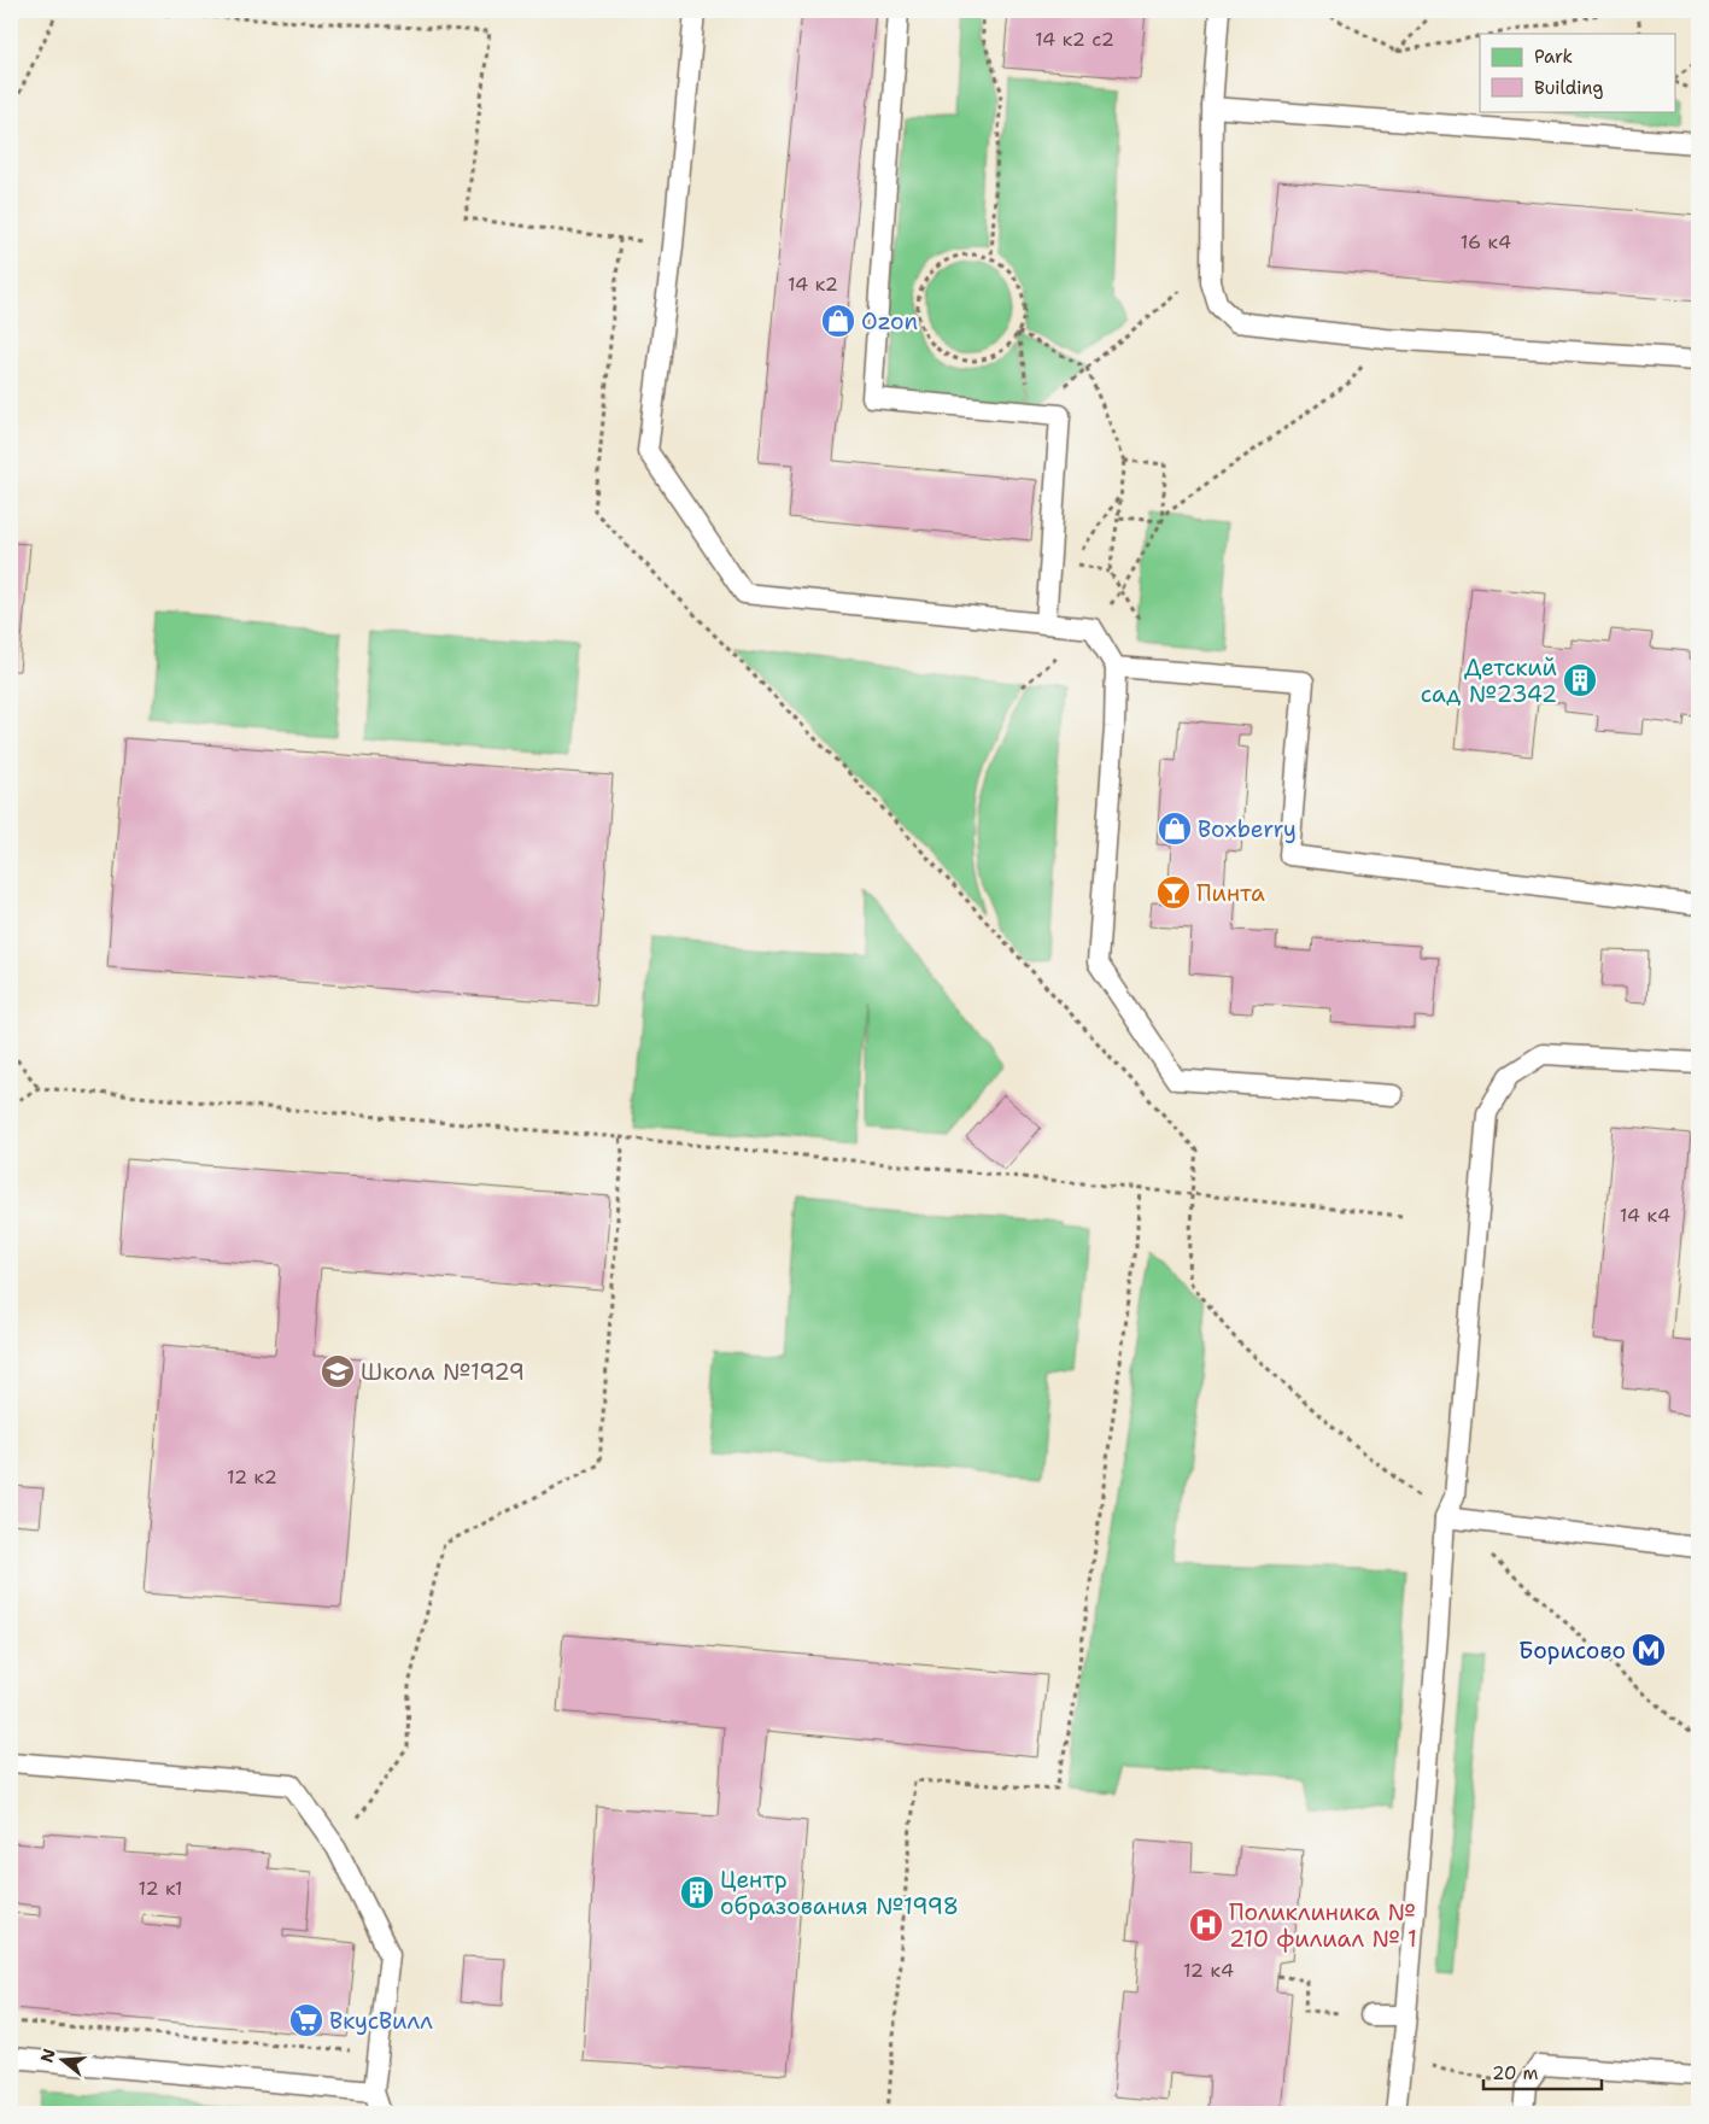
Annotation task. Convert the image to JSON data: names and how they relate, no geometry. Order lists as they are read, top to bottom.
{
  "places": {
    "shop": ["Ozon", "Boxberry"],
    "building": ["Детский сад №2342", "Центр образования №1998"],
    "bar": ["Пинта"],
    "school or university": ["Школа №1929"],
    "metro station": ["Борисово"],
    "hospital": ["Поликлиника № 210 филиал № 1"],
    "supermarket": ["ВкусВилл"]
  },
  "house_numbers": [
    "14 к2 с2",
    "16 к4",
    "14 к2",
    "14 к4",
    "12 к2",
    "12 к1",
    "12 к4"
  ],
  "legend": ["Park", "Building"],
  "scale_bar": "20 m",
  "north": "left"
}
